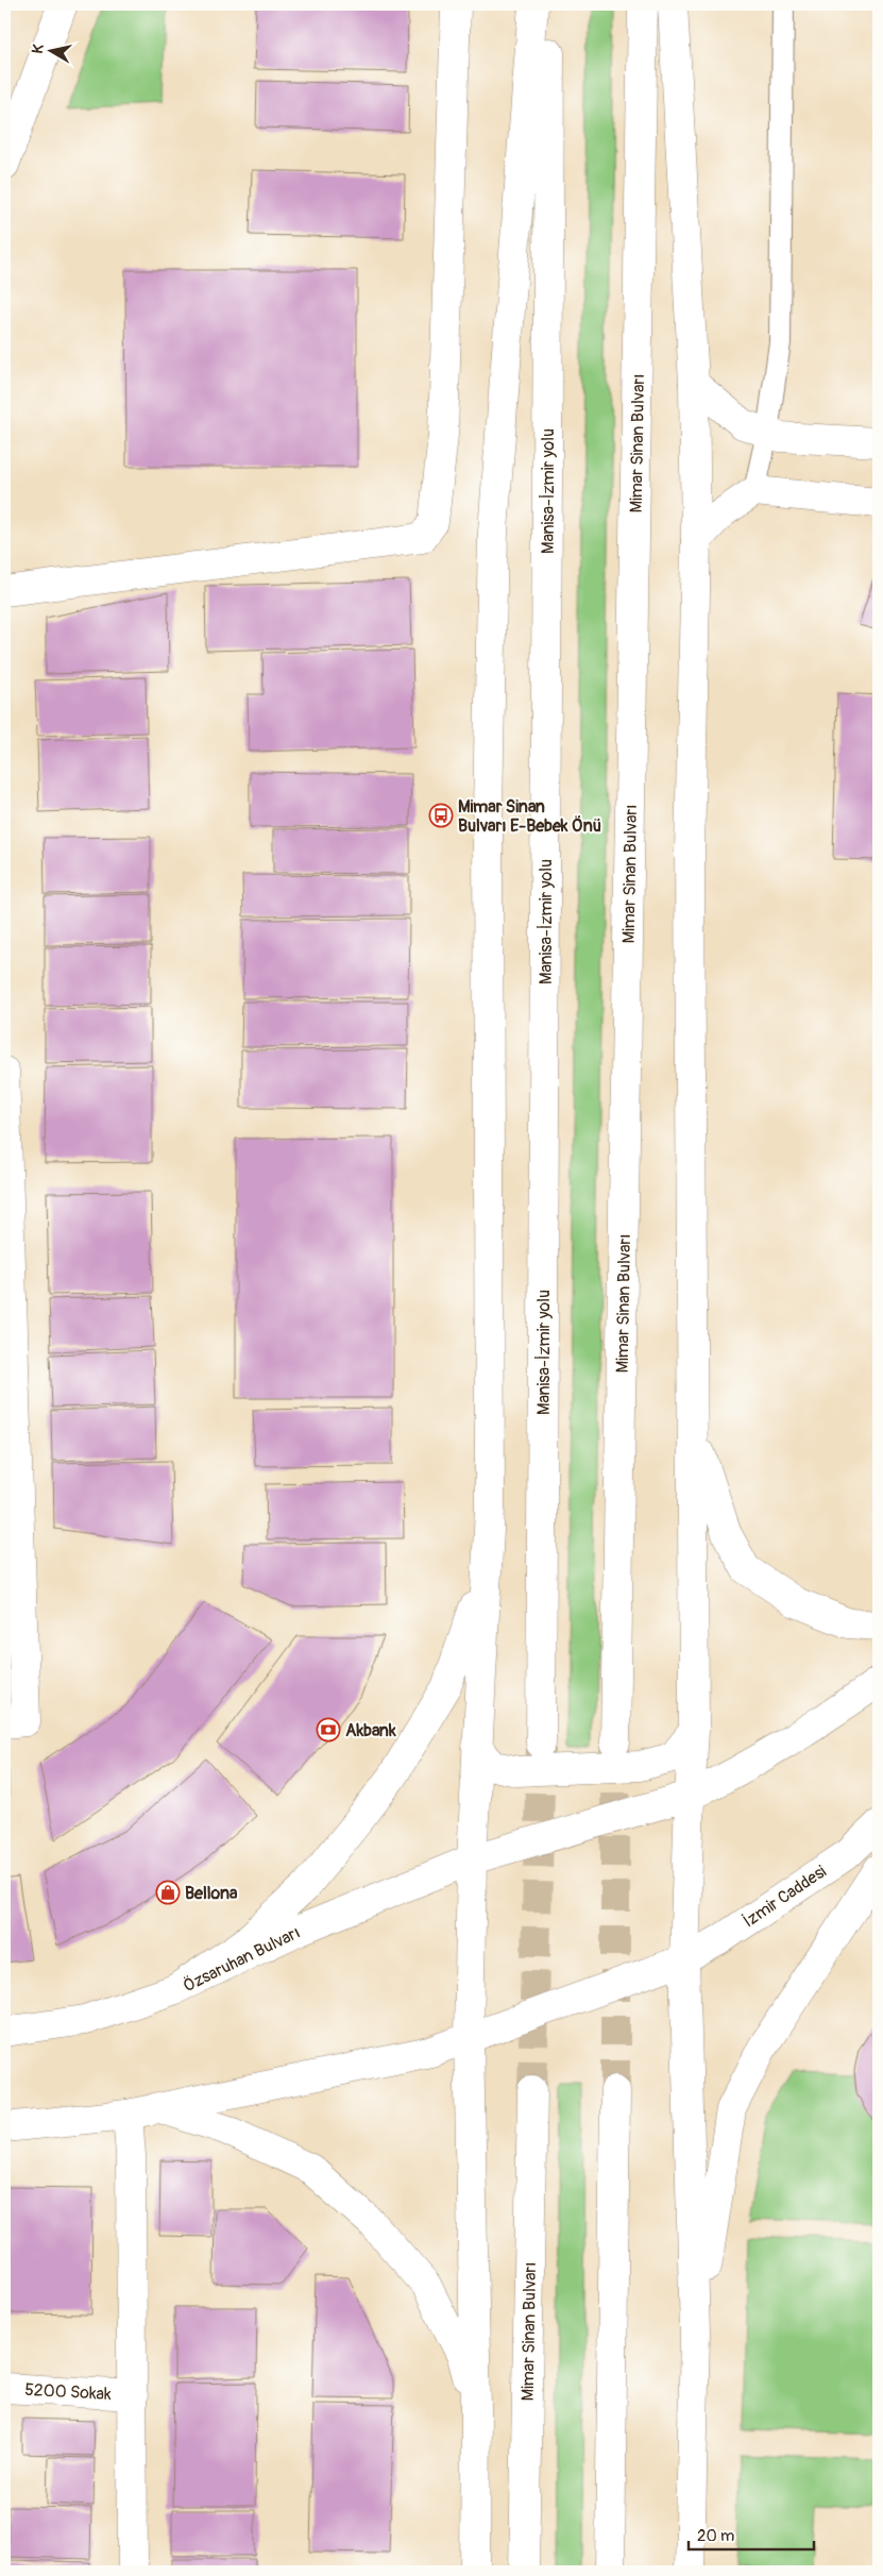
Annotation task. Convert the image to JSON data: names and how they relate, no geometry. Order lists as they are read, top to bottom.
{
  "streets": {
    "main road": [
      "Mimar Sinan Bulvarı",
      "Manisa-İzmir yolu",
      "İzmir Caddesi",
      "Özsaruhan Bulvarı",
      "5200 Sokak"
    ]
  },
  "places": {
    "bus stop": ["Mimar Sinan Bulvarı E-Bebek Önü"],
    "bank": ["Akbank"],
    "shop": ["Bellona"]
  },
  "scale_bar": "20 m",
  "north": "left"
}
